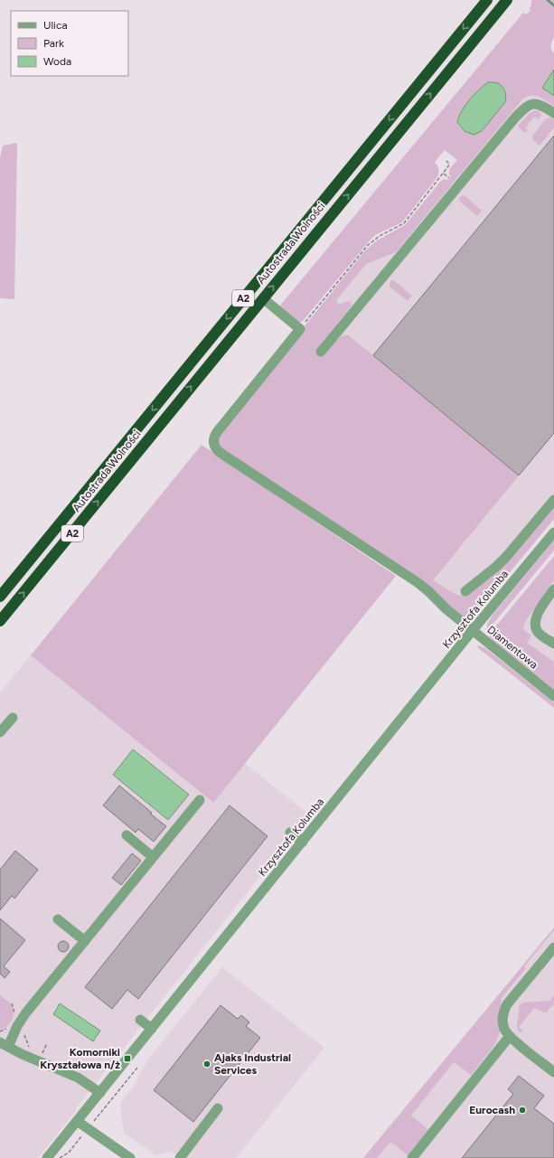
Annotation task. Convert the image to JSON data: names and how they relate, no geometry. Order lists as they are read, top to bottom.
{
  "streets": {
    "highway": ["Autostrada Wolności", "A2"],
    "street": ["Krzysztofa Kolumba", "Diamentowa"]
  },
  "crossings": [
    ["Krzysztofa Kolumba", "Diamentowa"]
  ],
  "places": {
    "transit": ["Komorniki Kryształowa n/ż"],
    "other": ["Ajaks Industrial Services", "Eurocash"]
  },
  "legend": ["Ulica", "Park", "Woda"]
}
